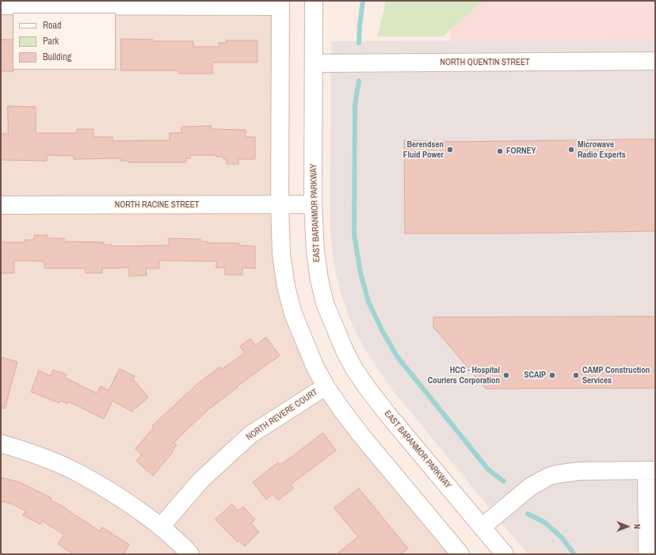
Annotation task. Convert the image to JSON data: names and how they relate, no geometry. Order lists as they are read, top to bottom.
{
  "streets": {
    "street": [
      "NORTH QUENTIN STREET",
      "NORTH RACINE STREET",
      "EAST BARANMOR PARKWAY",
      "NORTH REVERE COURT"
    ]
  },
  "crossings": [
    ["NORTH QUENTIN STREET", "EAST BARANMOR PARKWAY"],
    ["NORTH RACINE STREET", "EAST BARANMOR PARKWAY"]
  ],
  "places": [
    "Berendsen Fluid Power",
    "Microwave Radio Experts",
    "FORNEY",
    "HCC - Hospital Couriers Corporation",
    "SCAIP",
    "CAMP Construction Services"
  ],
  "legend": ["Road", "Park", "Building"],
  "north": "right"
}
